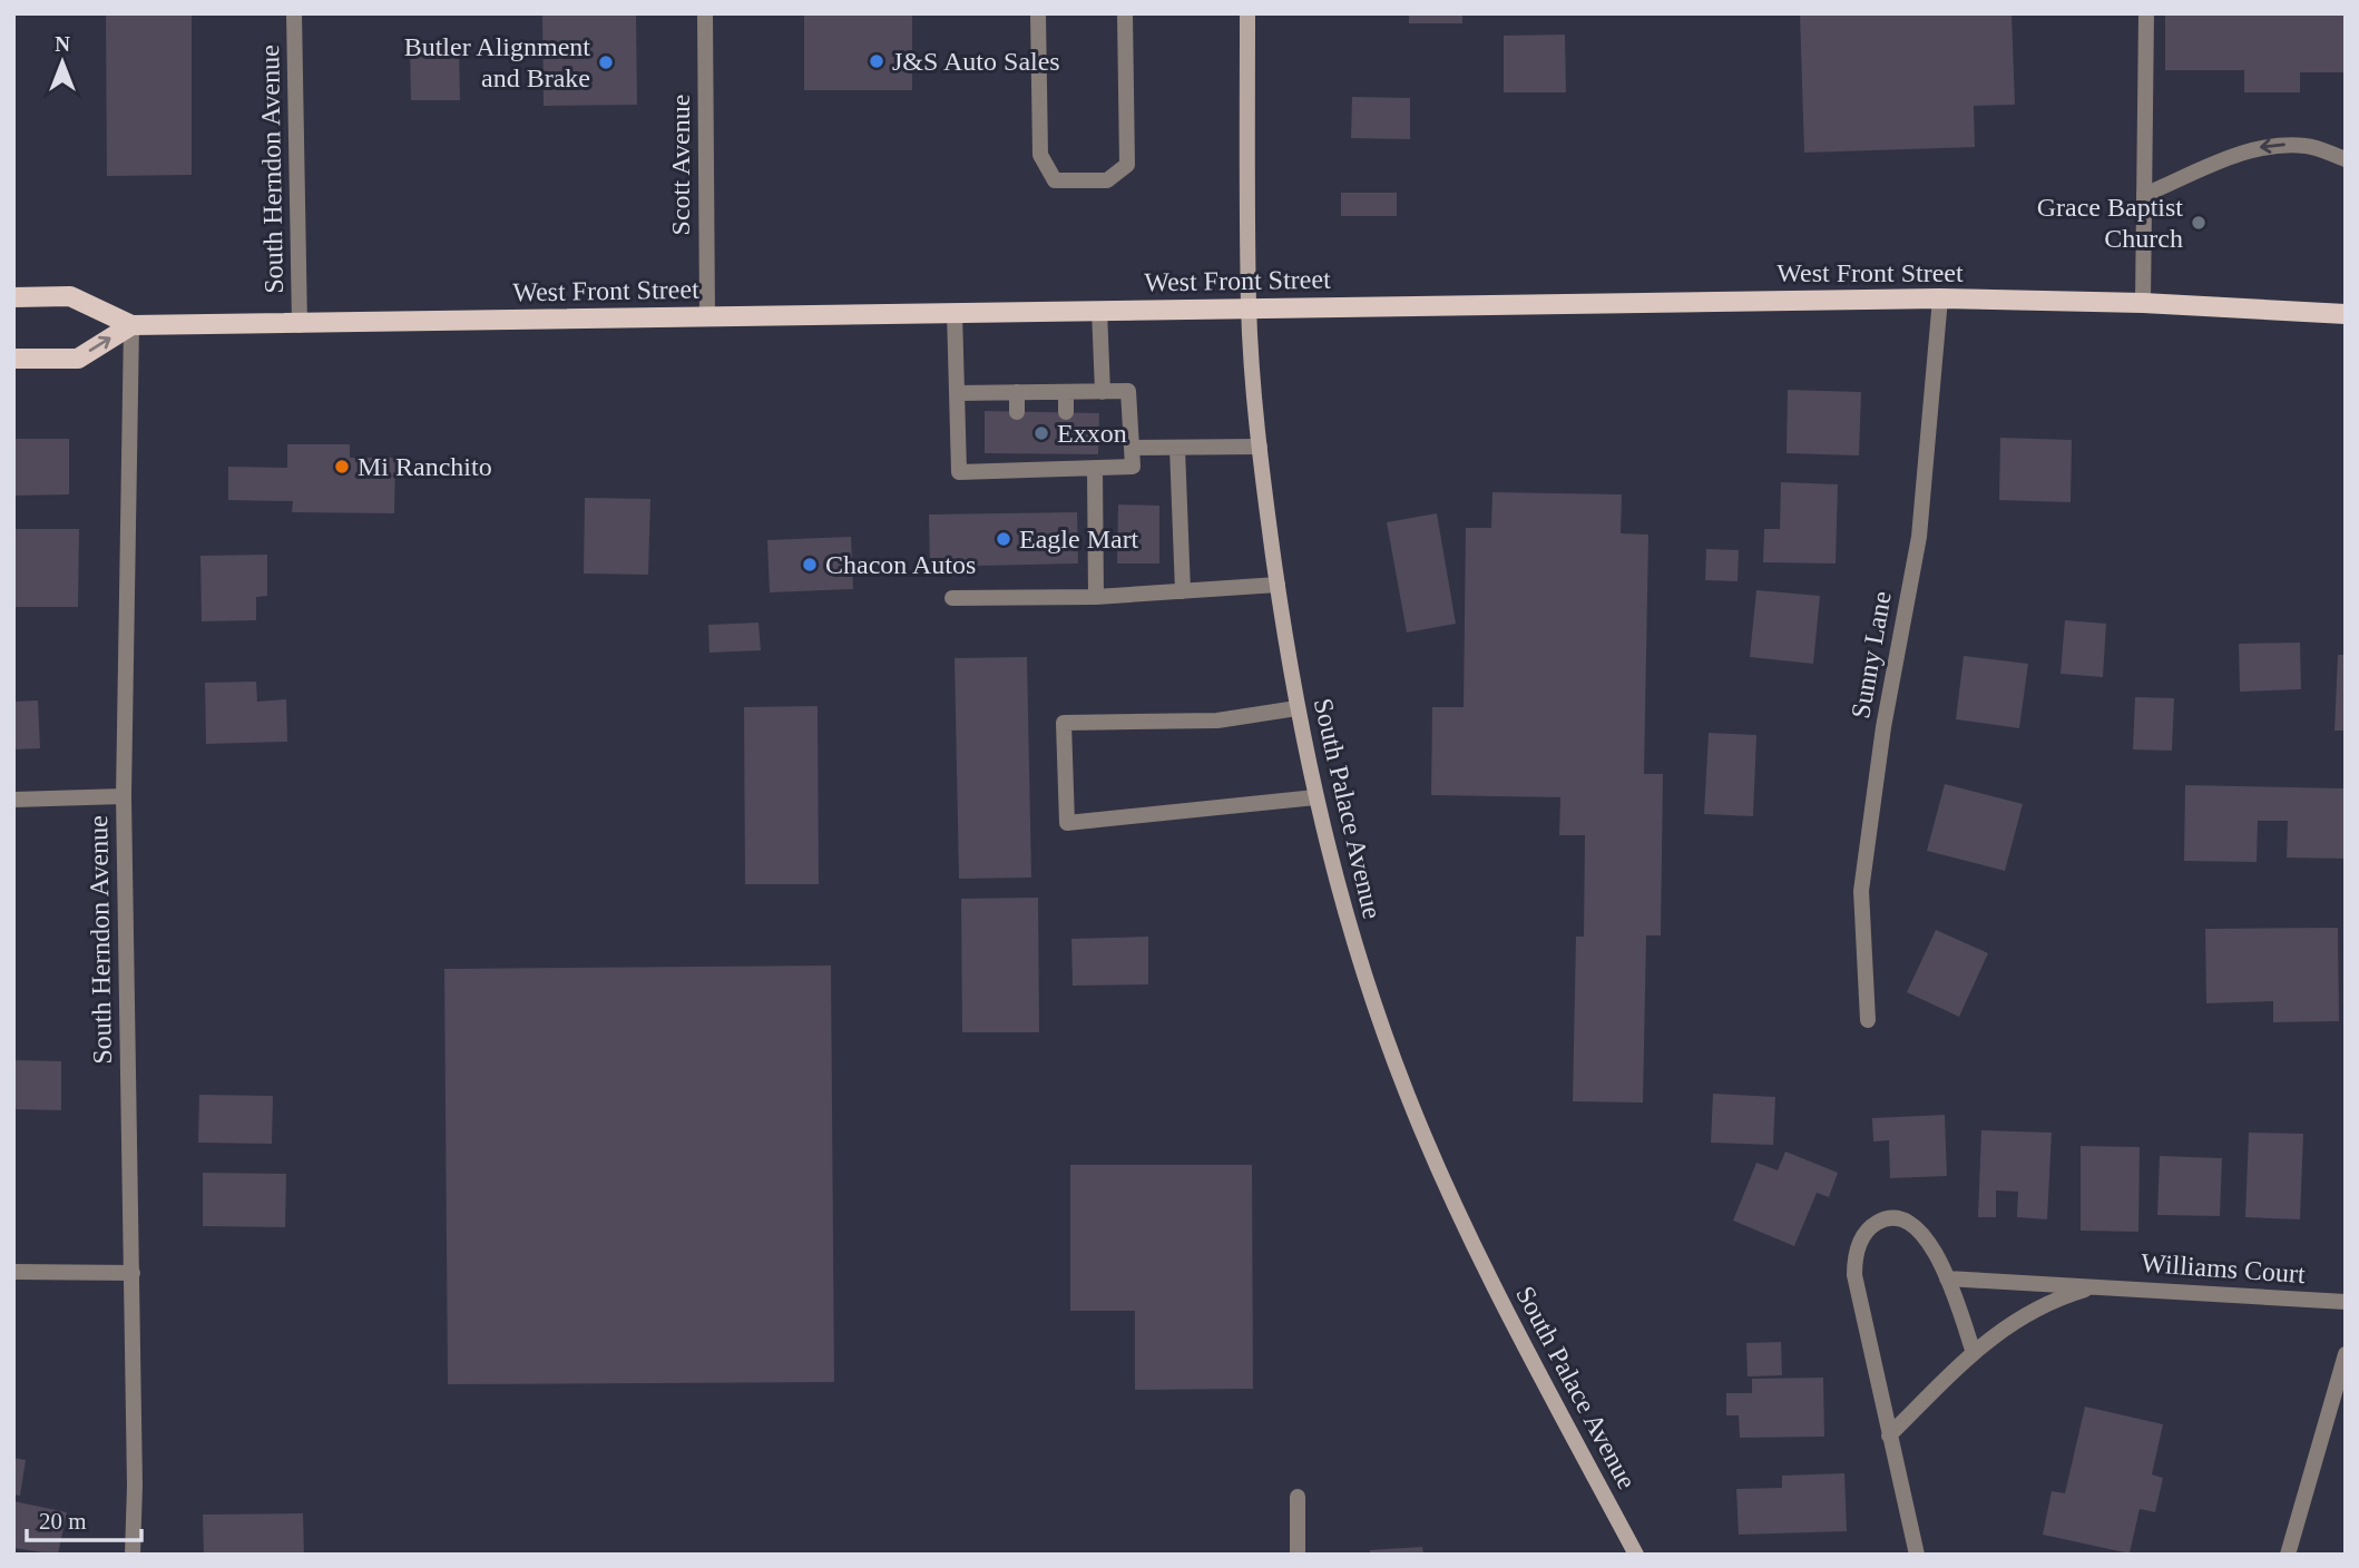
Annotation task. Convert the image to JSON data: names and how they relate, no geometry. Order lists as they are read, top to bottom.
{
  "streets": {
    "main road": ["West Front Street", "South Palace Avenue"],
    "street": [
      "Scott Avenue",
      "South Herndon Avenue",
      "Sunny Lane",
      "Williams Court"
    ]
  },
  "crossings": [
    ["Scott Avenue", "West Front Street"],
    ["South Herndon Avenue", "West Front Street"],
    ["West Front Street", "Sunny Lane"],
    ["West Front Street", "South Palace Avenue"]
  ],
  "places": [
    "J&S Auto Sales",
    "Butler Alignment and Brake",
    "Grace Baptist Church",
    "Exxon",
    "Mi Ranchito",
    "Eagle Mart",
    "Chacon Autos"
  ],
  "scale_bar": "20 m",
  "north": "top"
}
